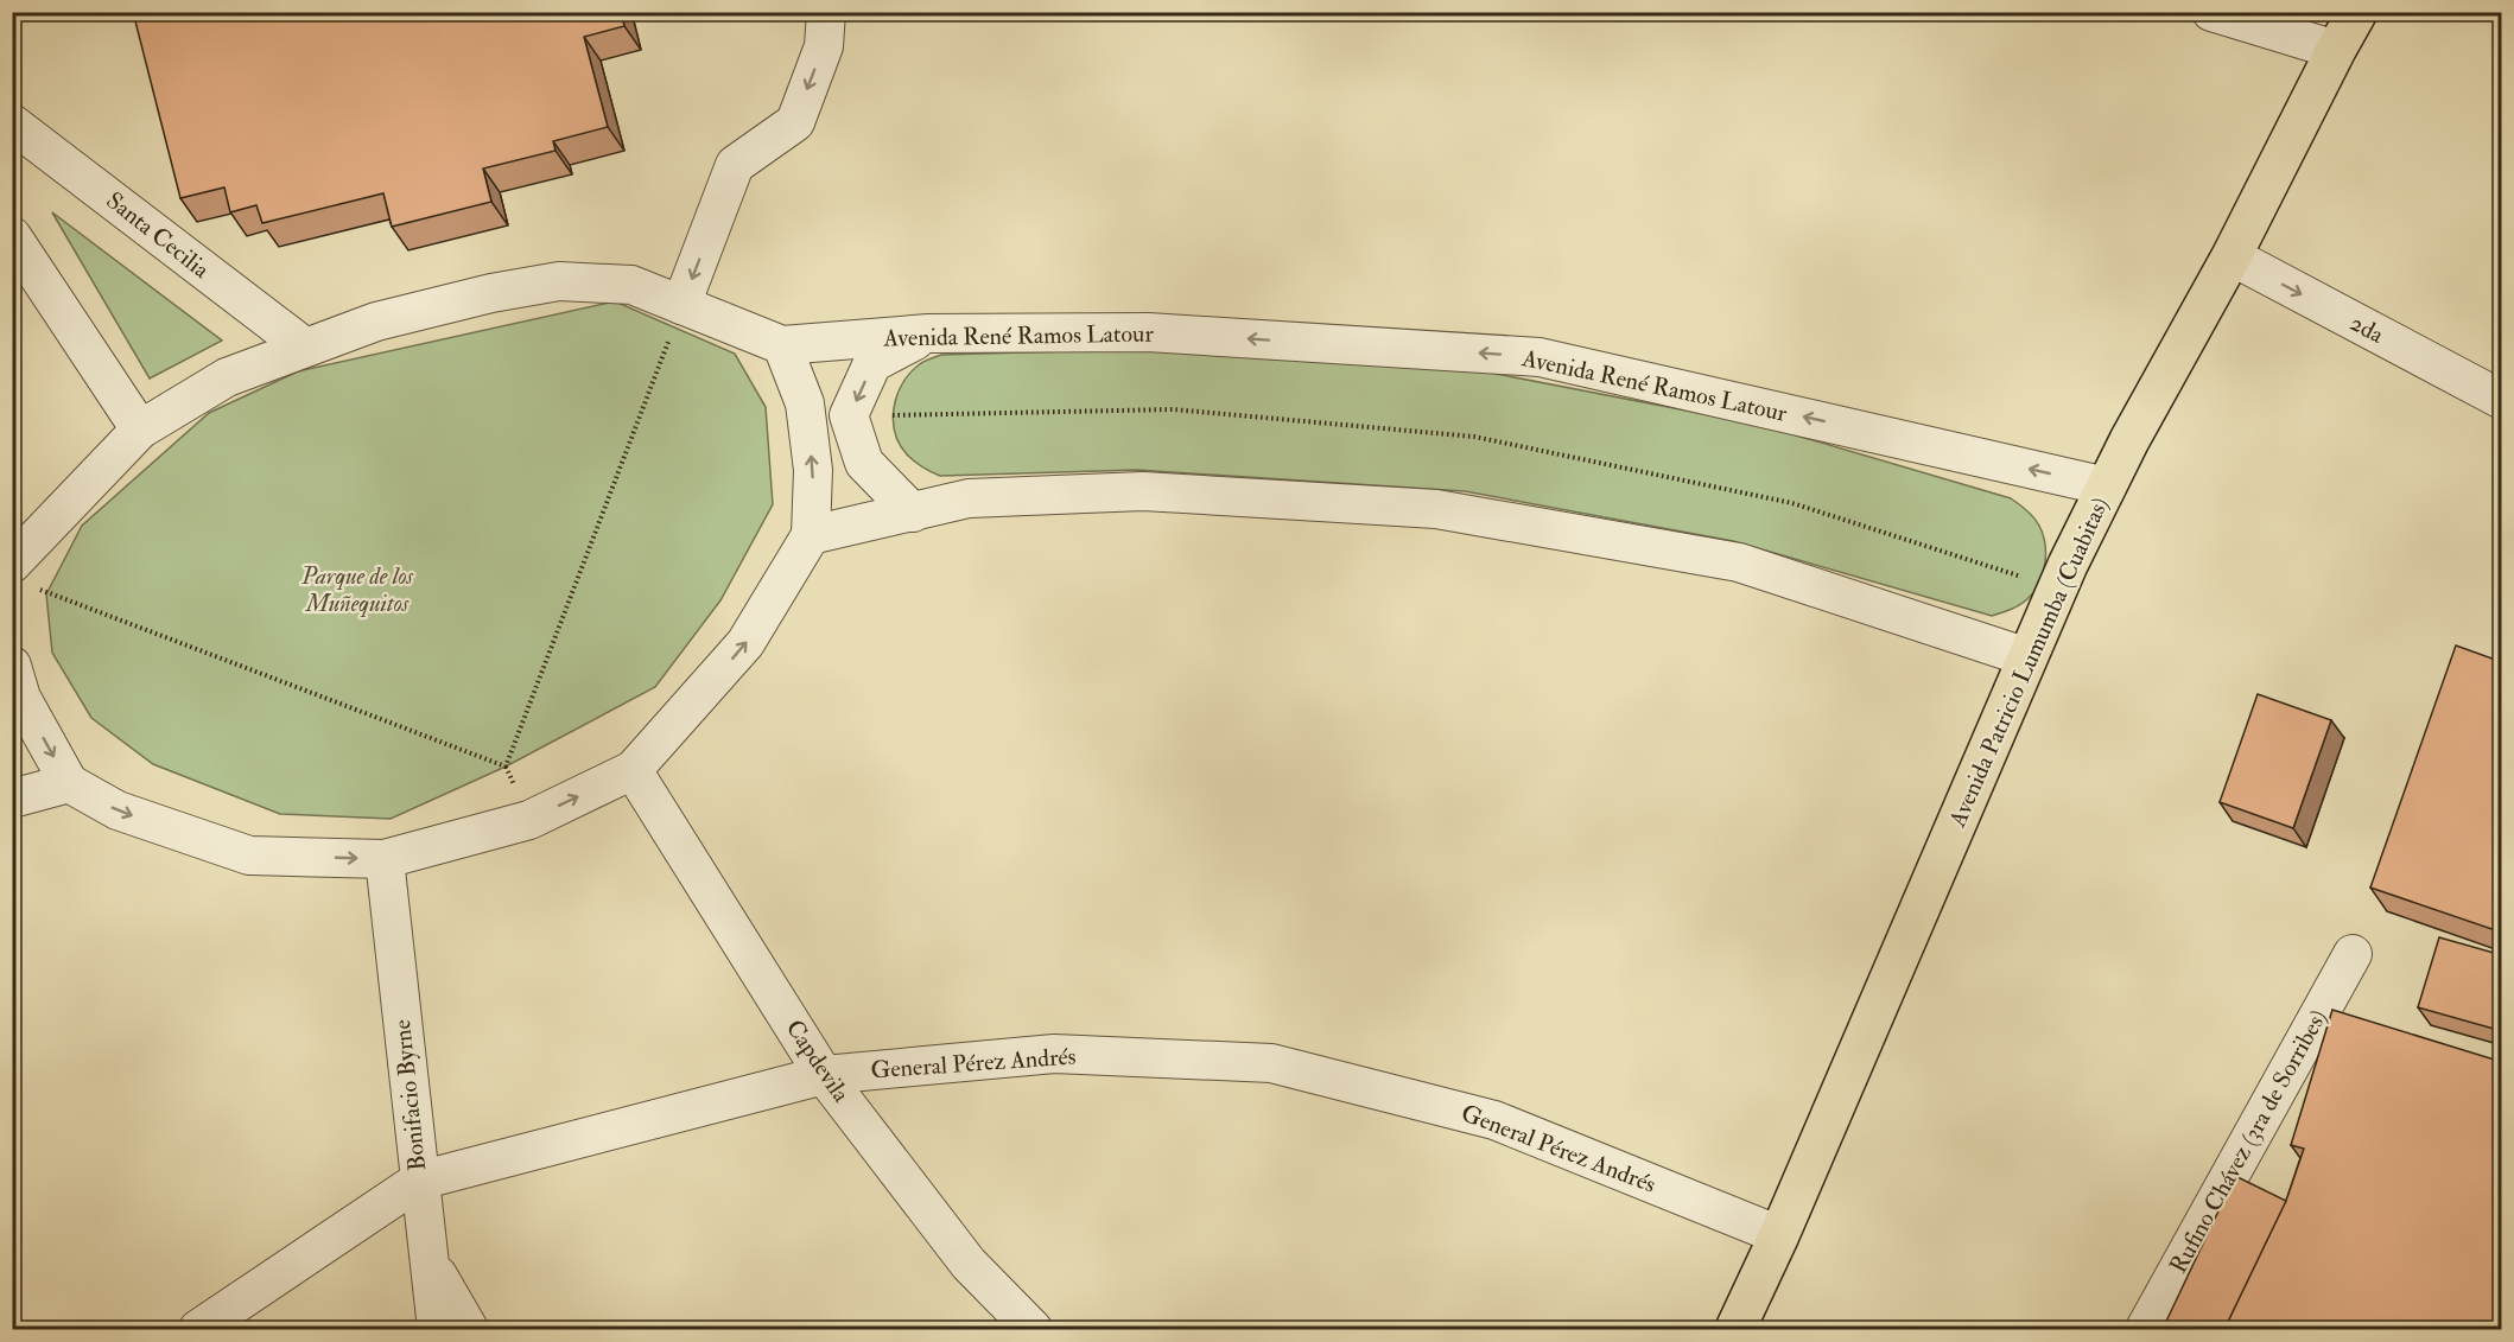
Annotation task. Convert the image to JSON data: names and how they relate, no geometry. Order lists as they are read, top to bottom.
{
  "streets": {
    "main road": ["Avenida Patricio Lumumba (Cuabitas)"],
    "street": [
      "Santa Cecilia",
      "2da",
      "Avenida René Ramos Latour",
      "Capdevila",
      "General Pérez Andrés",
      "Bonifacio Byrne",
      "Rufino Chávez (3ra de Sorribes)"
    ]
  },
  "crossings": [
    ["Santa Cecilia", "Avenida René Ramos Latour"],
    ["2da", "Avenida Patricio Lumumba (Cuabitas)"],
    ["Avenida René Ramos Latour", "Avenida Patricio Lumumba (Cuabitas)"],
    ["Avenida Patricio Lumumba (Cuabitas)", "General Pérez Andrés"],
    ["Capdevila", "General Pérez Andrés"],
    ["General Pérez Andrés", "Bonifacio Byrne"]
  ],
  "one_way": ["2da"],
  "parks": ["Parque de los Muñequitos"]
}
